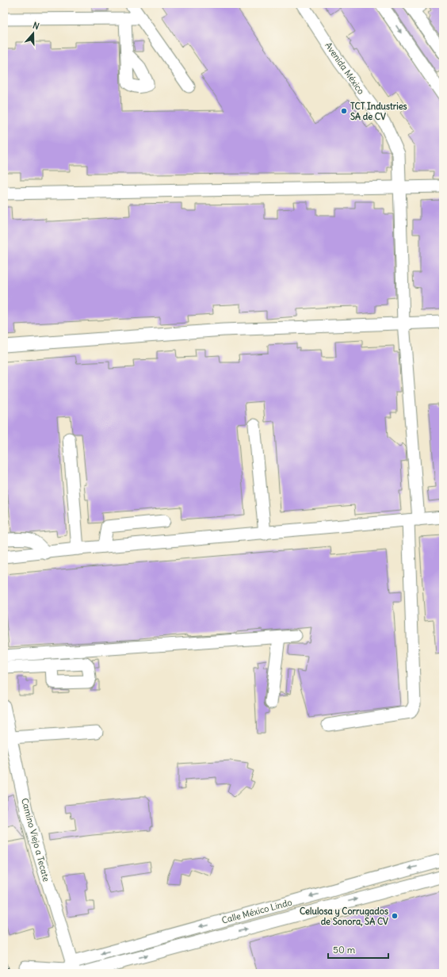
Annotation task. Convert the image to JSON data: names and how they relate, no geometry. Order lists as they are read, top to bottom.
{
  "streets": {
    "street": ["Avenida México", "Camino Viejo a Tecate", "Calle México Lindo"]
  },
  "crossings": [
    ["Camino Viejo a Tecate", "Calle México Lindo"]
  ],
  "places": ["TCT Industries SA de CV", "Celulosa y Corrugados de Sonora, SA CV"],
  "scale_bar": "50 m",
  "north": "top"
}
